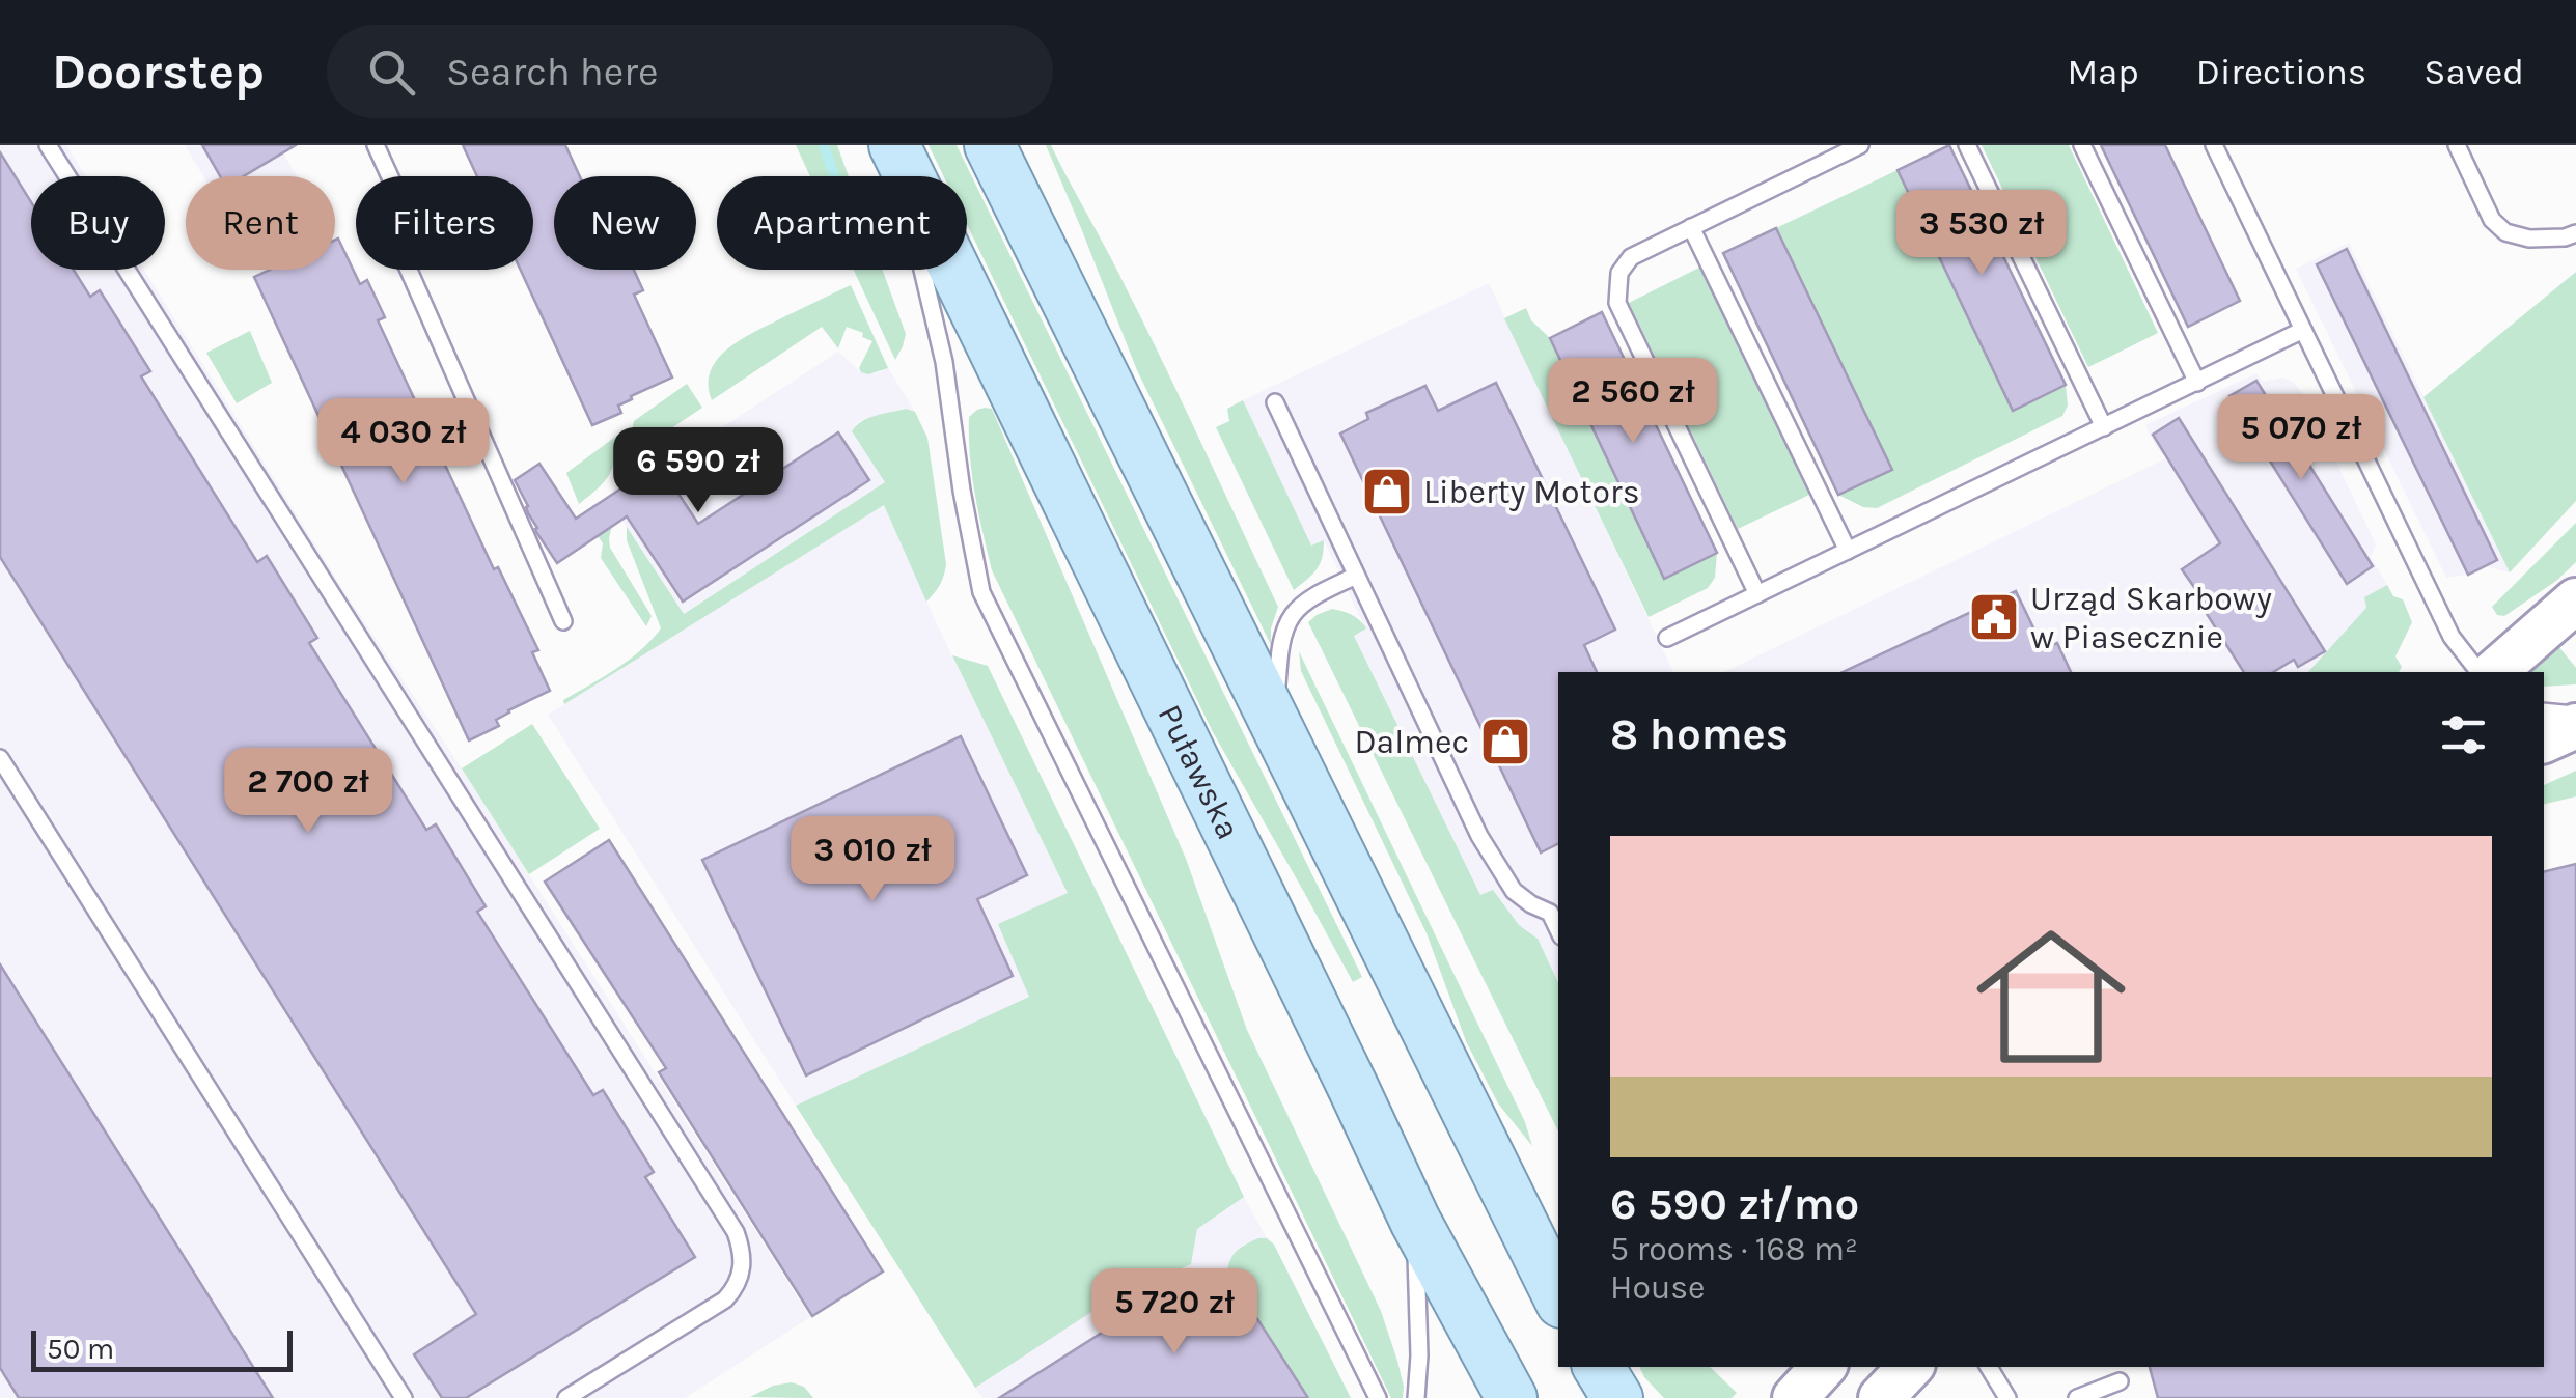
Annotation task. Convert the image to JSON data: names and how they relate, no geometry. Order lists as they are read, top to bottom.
{
  "streets": {
    "main road": ["Puławska"]
  },
  "places": {
    "shop": ["Liberty Motors", "Dalmec"],
    "public building": ["Urząd Skarbowy w Piasecznie"]
  },
  "scale_bar": "50 m",
  "page": {
    "header": "Doorstep",
    "search": "Search here",
    "nav": ["Map", "Directions", "Saved"],
    "chip": [
      "Buy",
      "Rent",
      "Filters",
      "New",
      "Apartment"
    ],
    "price": [
      "3 530 zł",
      "2 560 zł",
      "5 070 zł",
      "4 030 zł",
      "6 590 zł",
      "2 700 zł",
      "3 010 zł",
      "5 720 zł"
    ],
    "heading": "8 homes",
    "list": [
      {
        "name": "6 590 zł/mo",
        "note": "5 rooms · 168 m² · House"
      }
    ],
    "scale": "50 m"
  }
}
